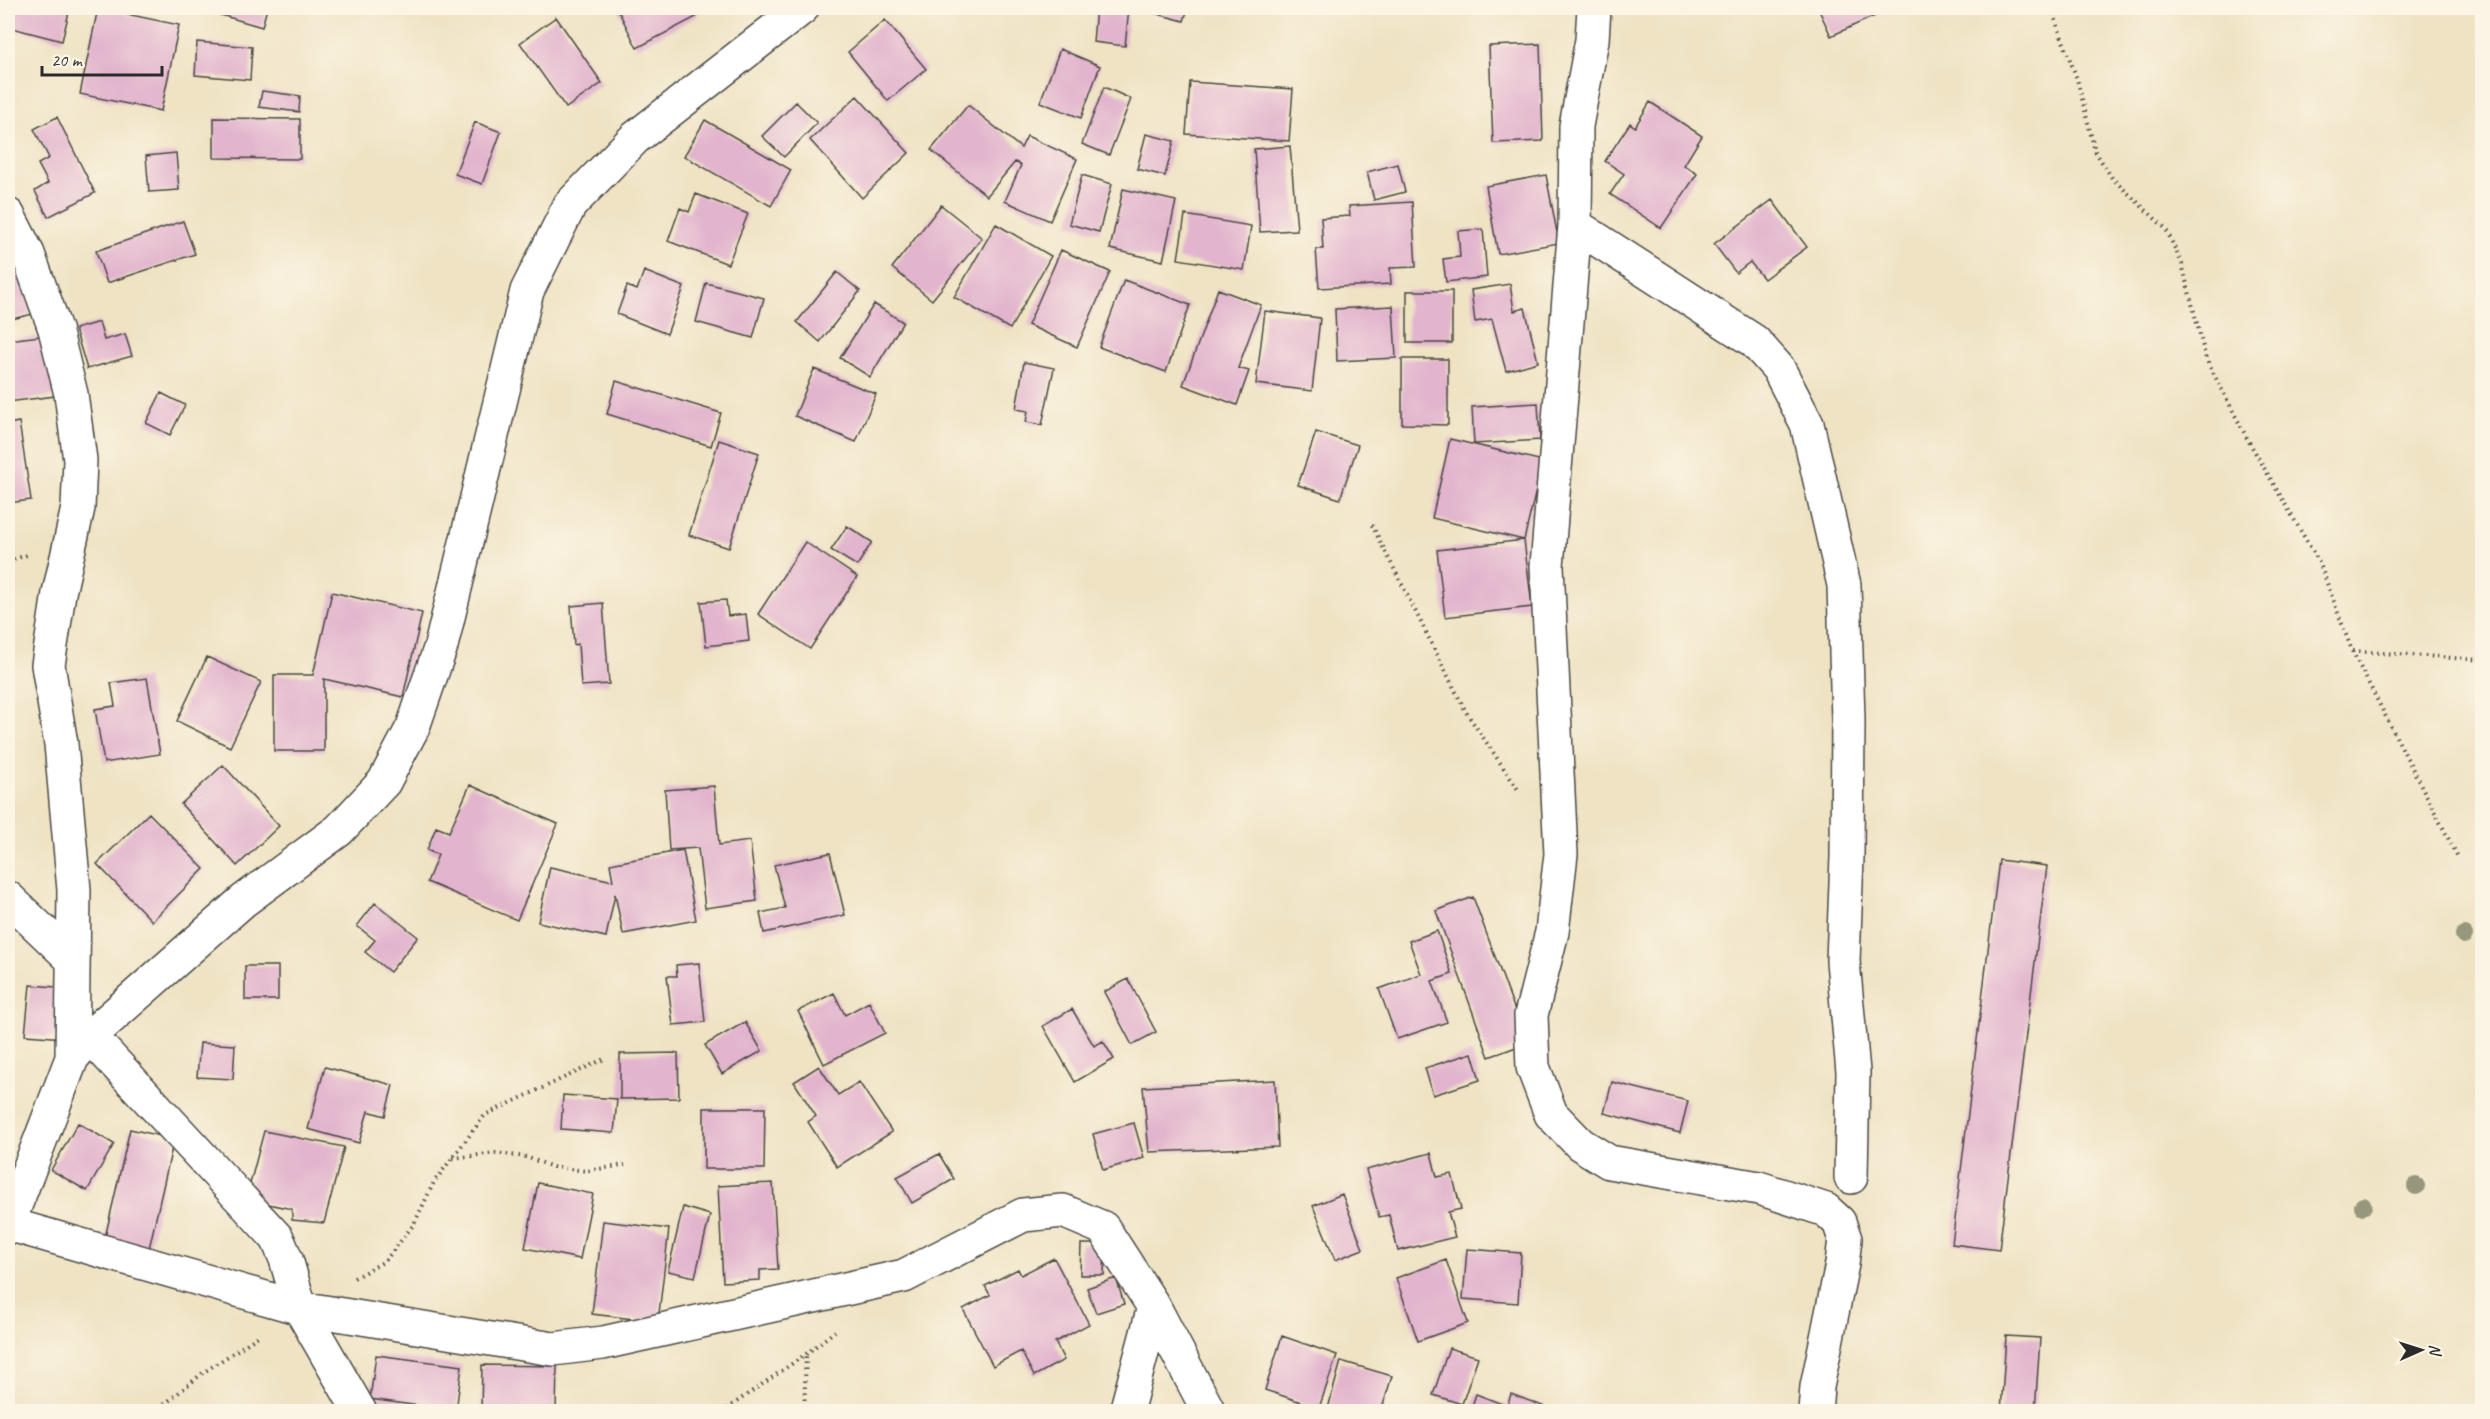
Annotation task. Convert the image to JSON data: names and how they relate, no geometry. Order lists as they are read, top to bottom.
{
  "scale_bar": "20 m",
  "north": "right"
}
